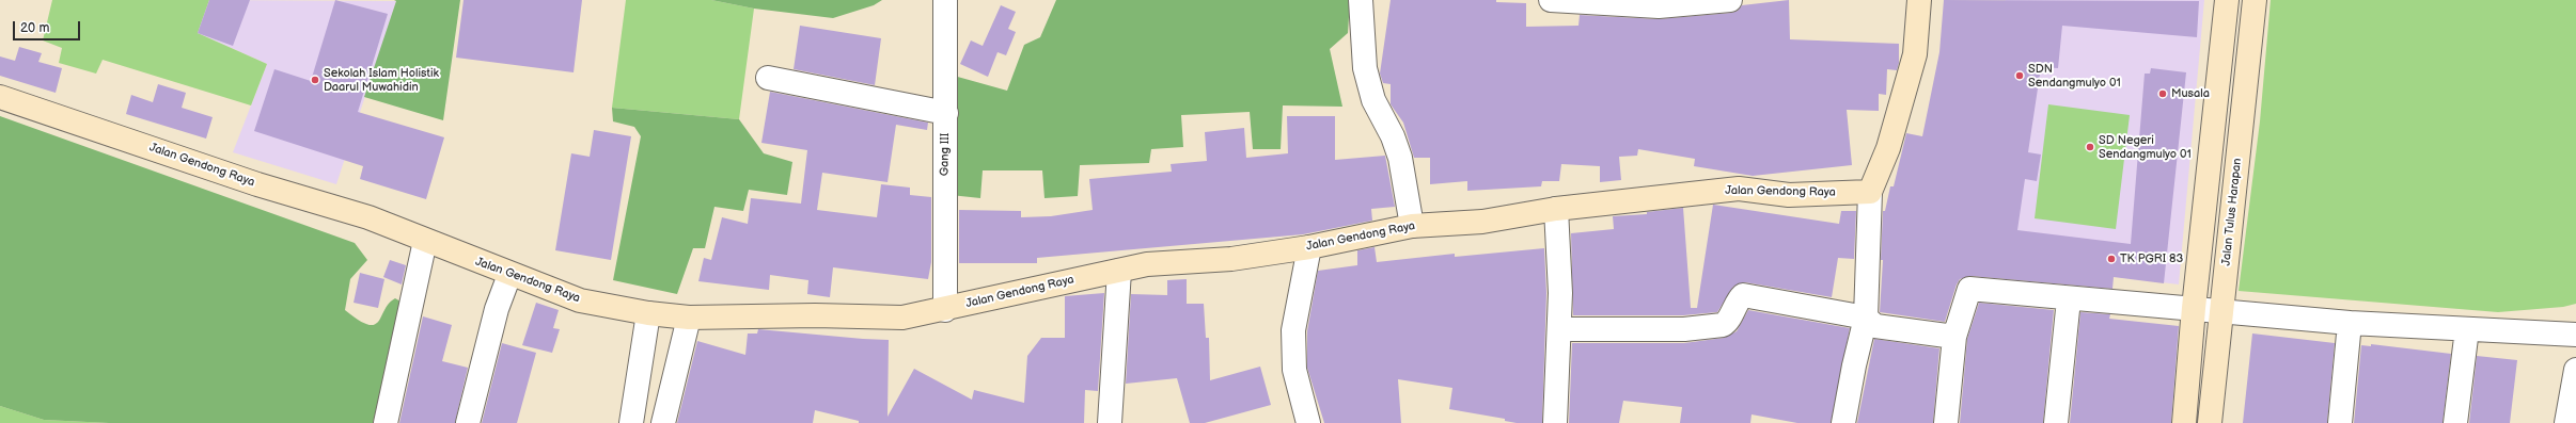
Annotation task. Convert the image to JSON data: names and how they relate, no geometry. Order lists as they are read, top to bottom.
{
  "streets": {
    "main road": ["Jalan Gendong Raya", "Jalan Tulus Harapan"],
    "street": ["Gang III"]
  },
  "crossings": [
    ["Gang III", "Jalan Gendong Raya"]
  ],
  "places": [
    "SDN Sendangmulyo 01",
    "Sekolah Islam Holistik Daarul Muwahidin",
    "Musala",
    "SD Negeri Sendangmulyo 01",
    "TK PGRI 83"
  ],
  "scale_bar": "20 m"
}
